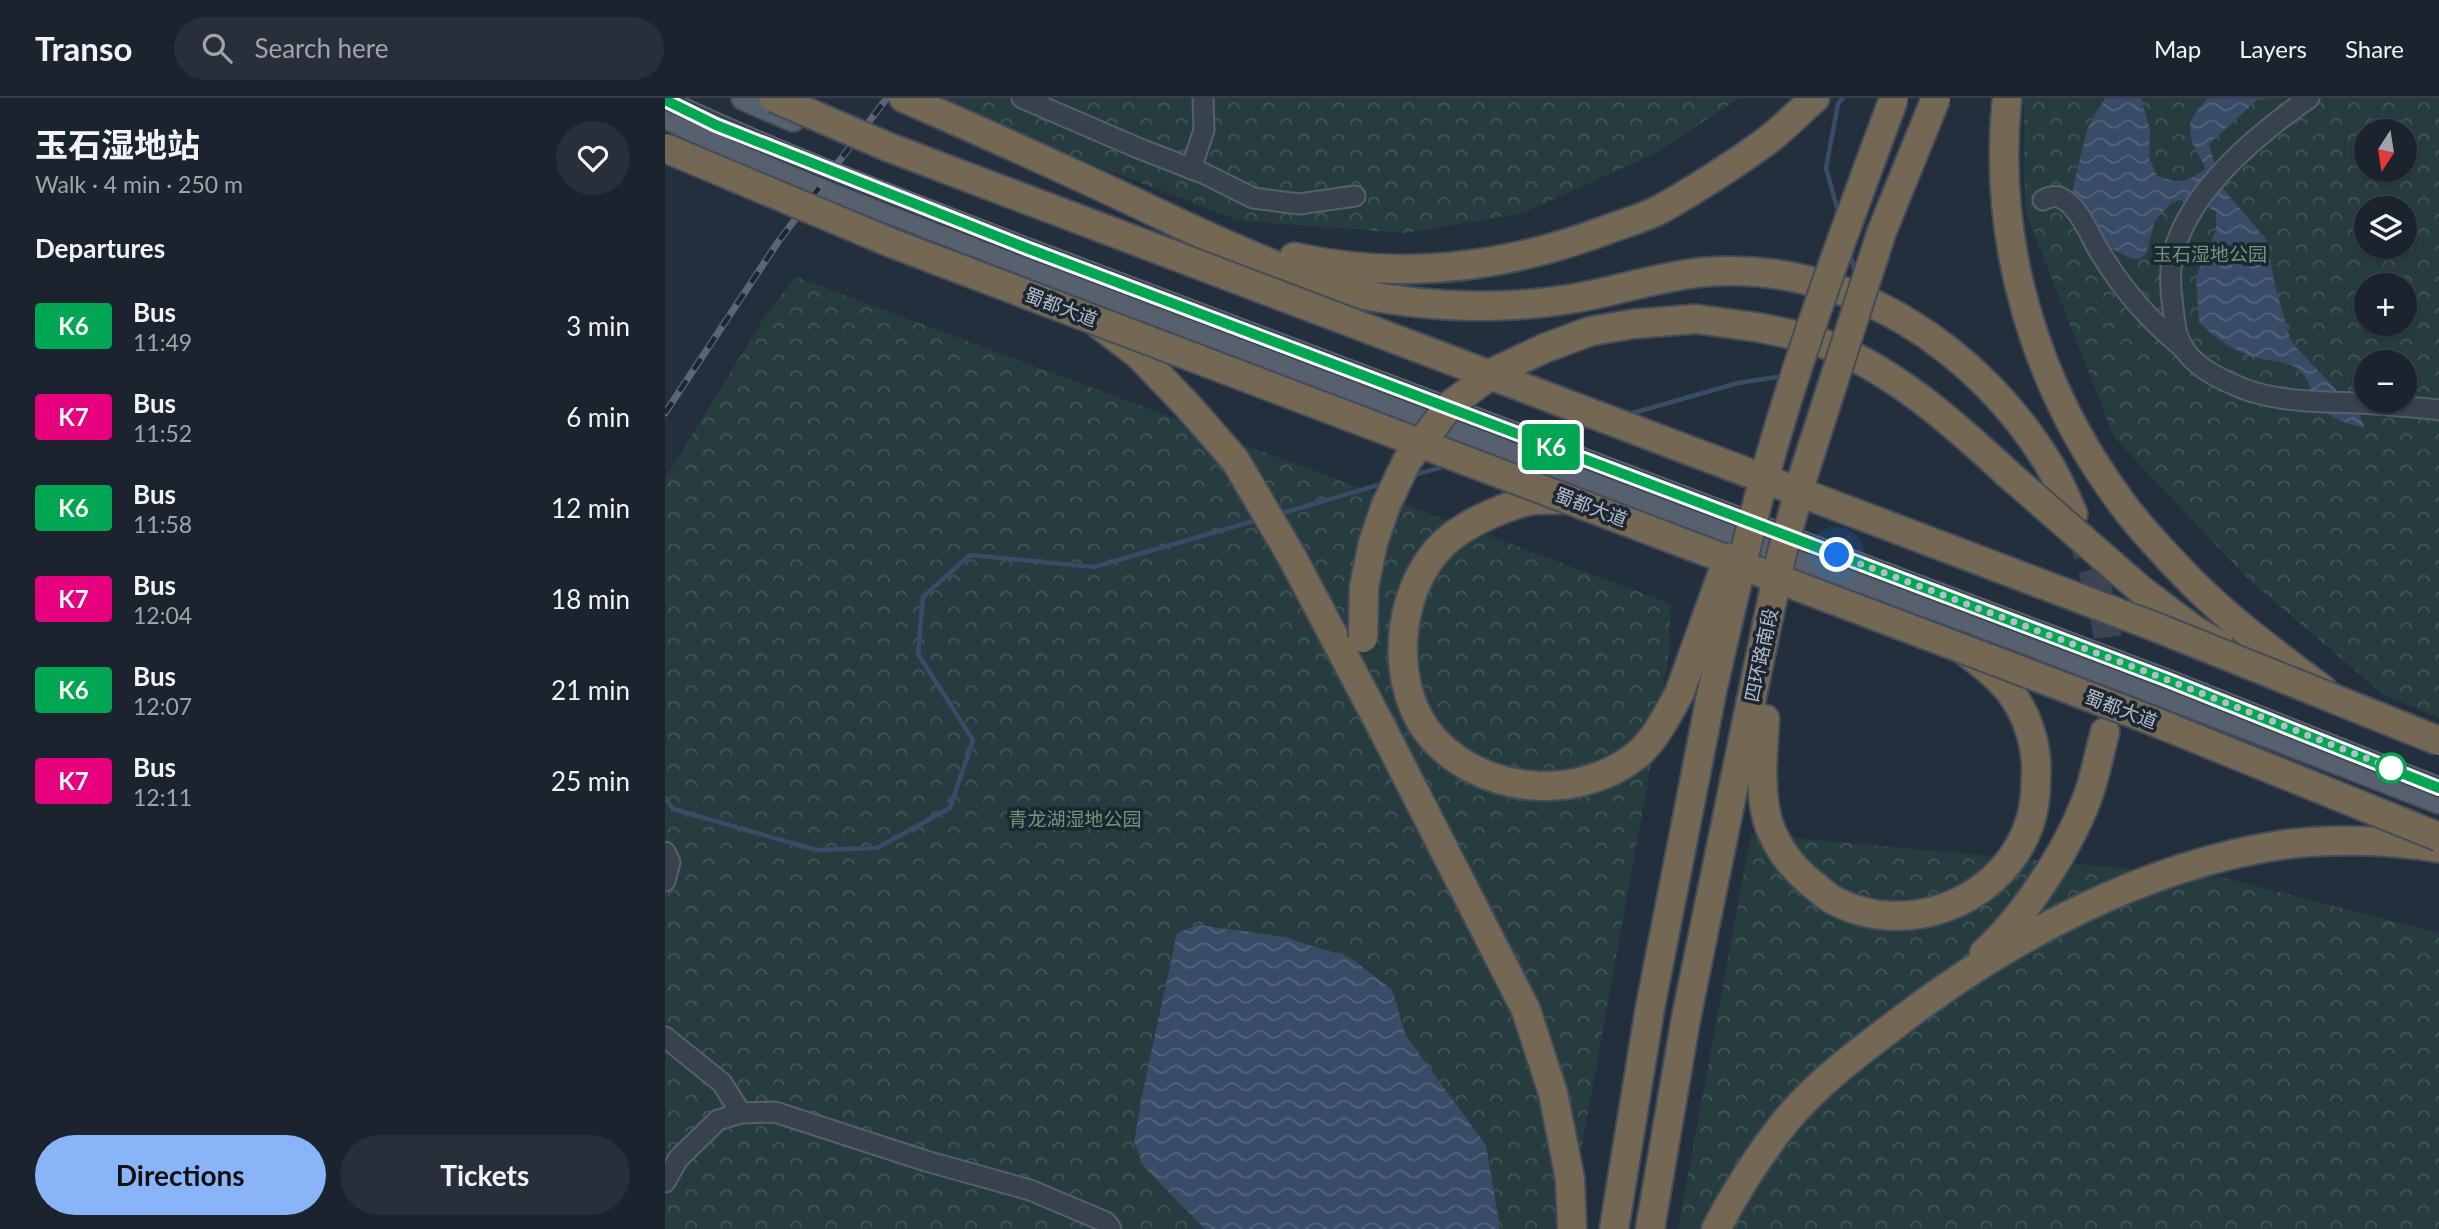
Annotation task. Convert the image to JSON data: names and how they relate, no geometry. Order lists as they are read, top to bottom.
{
  "streets": {
    "highway": ["蜀都大道", "四环路南段"]
  },
  "parks": ["玉石湿地公园", "青龙湖湿地公园"],
  "lines": ["bus line K6"],
  "north": "bottom",
  "page": {
    "header": "Transo",
    "search": "Search here",
    "nav": ["Map", "Layers", "Share"],
    "heading": [
      ["玉石湿地站", "Walk · 4 min · 250 m"],
      "Departures"
    ],
    "on_map": "K6",
    "map_buttons": ["+", "−"],
    "list": [
      {
        "mark": "K6",
        "name": "Bus",
        "note": "11:49",
        "value": "3 min"
      },
      {
        "mark": "K7",
        "name": "Bus",
        "note": "11:52",
        "value": "6 min"
      },
      {
        "mark": "K6",
        "name": "Bus",
        "note": "11:58",
        "value": "12 min"
      },
      {
        "mark": "K7",
        "name": "Bus",
        "note": "12:04",
        "value": "18 min"
      },
      {
        "mark": "K6",
        "name": "Bus",
        "note": "12:07",
        "value": "21 min"
      },
      {
        "mark": "K7",
        "name": "Bus",
        "note": "12:11",
        "value": "25 min"
      }
    ],
    "buttons": ["Directions", "Tickets"]
  }
}
